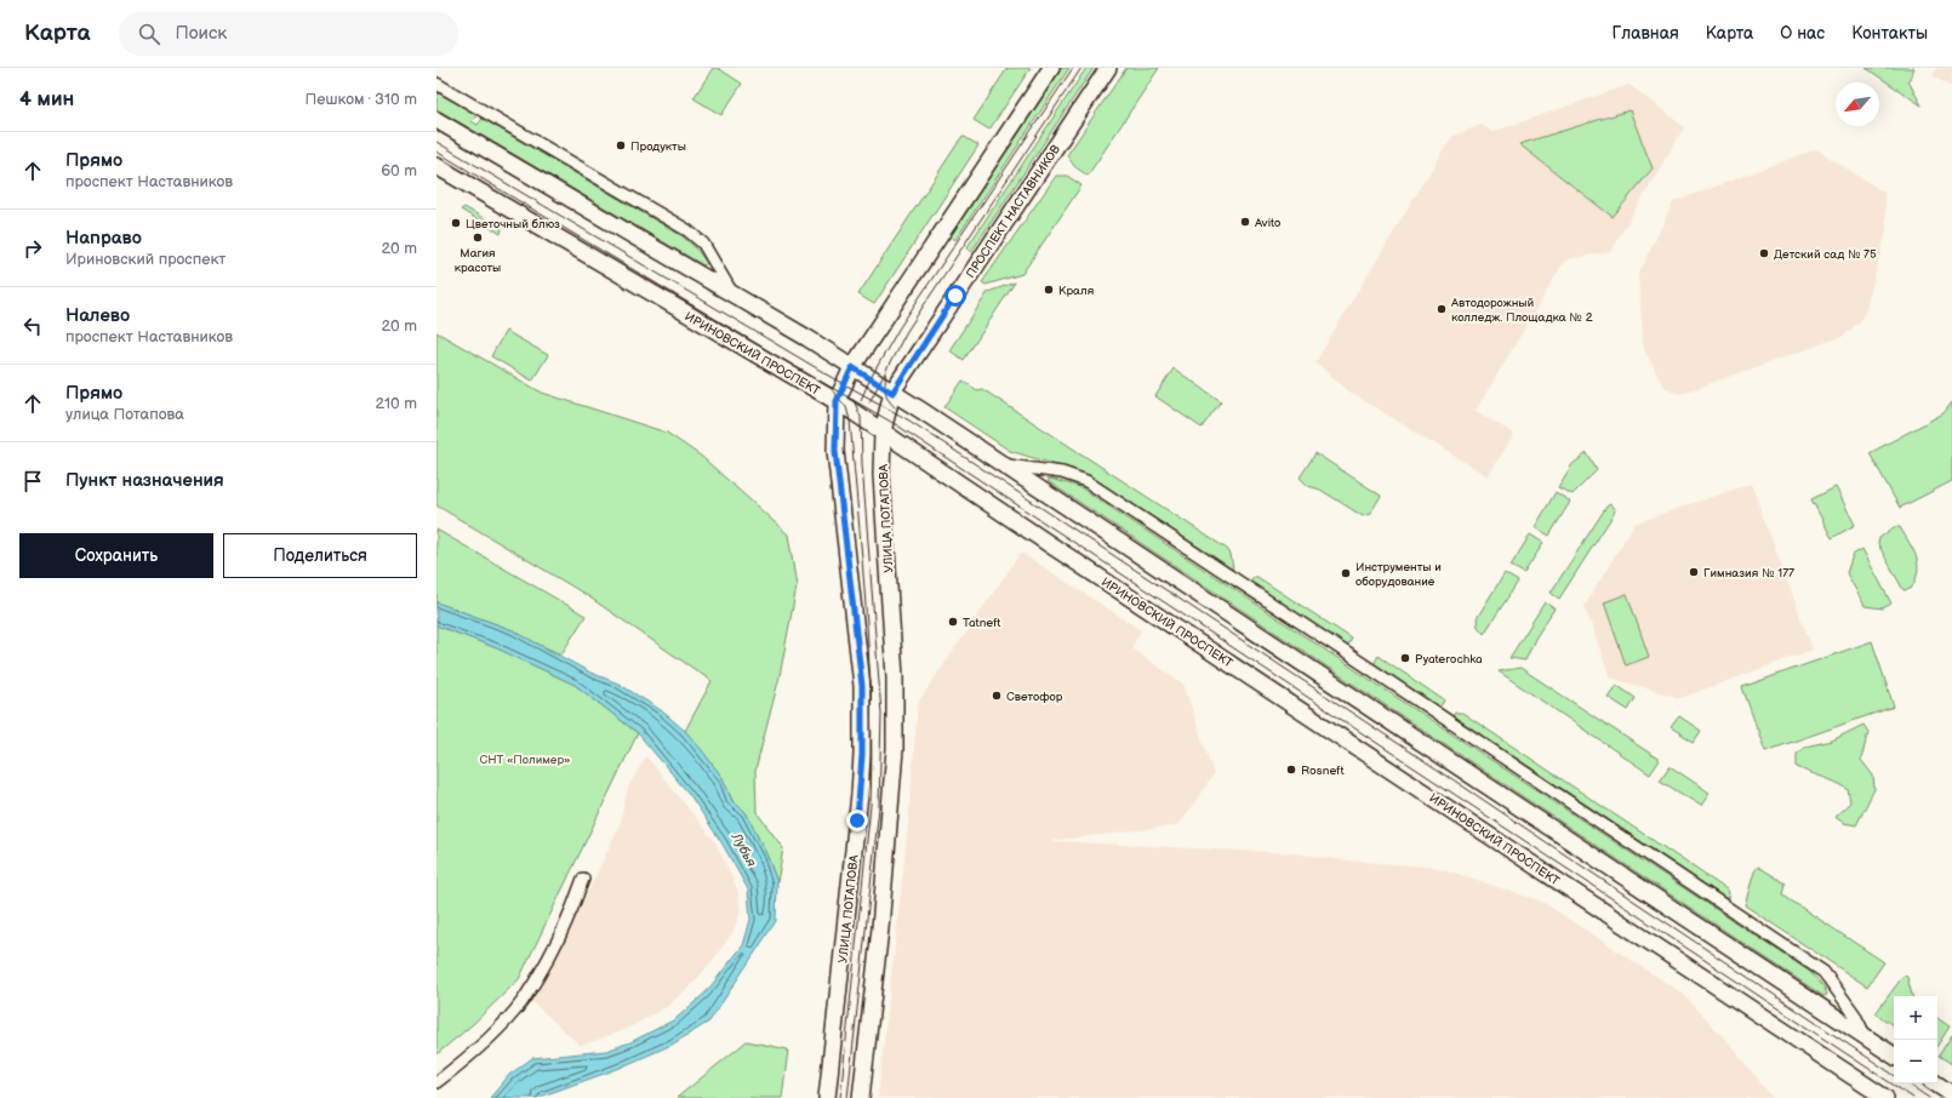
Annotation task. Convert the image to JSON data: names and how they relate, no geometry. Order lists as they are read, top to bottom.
{
  "streets": {
    "main road": ["ПРОСПЕКТ НАСТАВНИКОВ", "ИРИНОВСКИЙ ПРОСПЕКТ", "УЛИЦА ПОТАПОВА"]
  },
  "crossings": [
    ["ПРОСПЕКТ НАСТАВНИКОВ", "ИРИНОВСКИЙ ПРОСПЕКТ"],
    ["ПРОСПЕКТ НАСТАВНИКОВ", "УЛИЦА ПОТАПОВА"],
    ["ИРИНОВСКИЙ ПРОСПЕКТ", "УЛИЦА ПОТАПОВА"]
  ],
  "water": ["Лубья"],
  "parks": ["СНТ «Полимер»"],
  "places": [
    "Продукты",
    "Avito",
    "Цветочный блюз",
    "Магия красоты",
    "Детский сад № 75",
    "Краля",
    "Автодорожный колледж. Площадка № 2",
    "Гимназия № 177",
    "Инструменты и оборудование",
    "Tatneft",
    "Pyaterochka",
    "Светофор",
    "Rosneft"
  ],
  "north": "bottom left",
  "page": {
    "header": "Карта",
    "search": "Поиск",
    "nav": [
      "Главная",
      "Карта",
      "О нас",
      "Контакты"
    ],
    "heading": ["4 мин", "Пешком · 310 m"],
    "list": [
      ["Прямо", "проспект Наставников", "60 m"],
      ["Направо", "Ириновский проспект", "20 m"],
      ["Налево", "проспект Наставников", "20 m"],
      ["Прямо", "улица Потапова", "210 m"],
      "Пункт назначения"
    ],
    "buttons": ["Сохранить", "Поделиться"],
    "map_buttons": ["+", "−"]
  }
}
